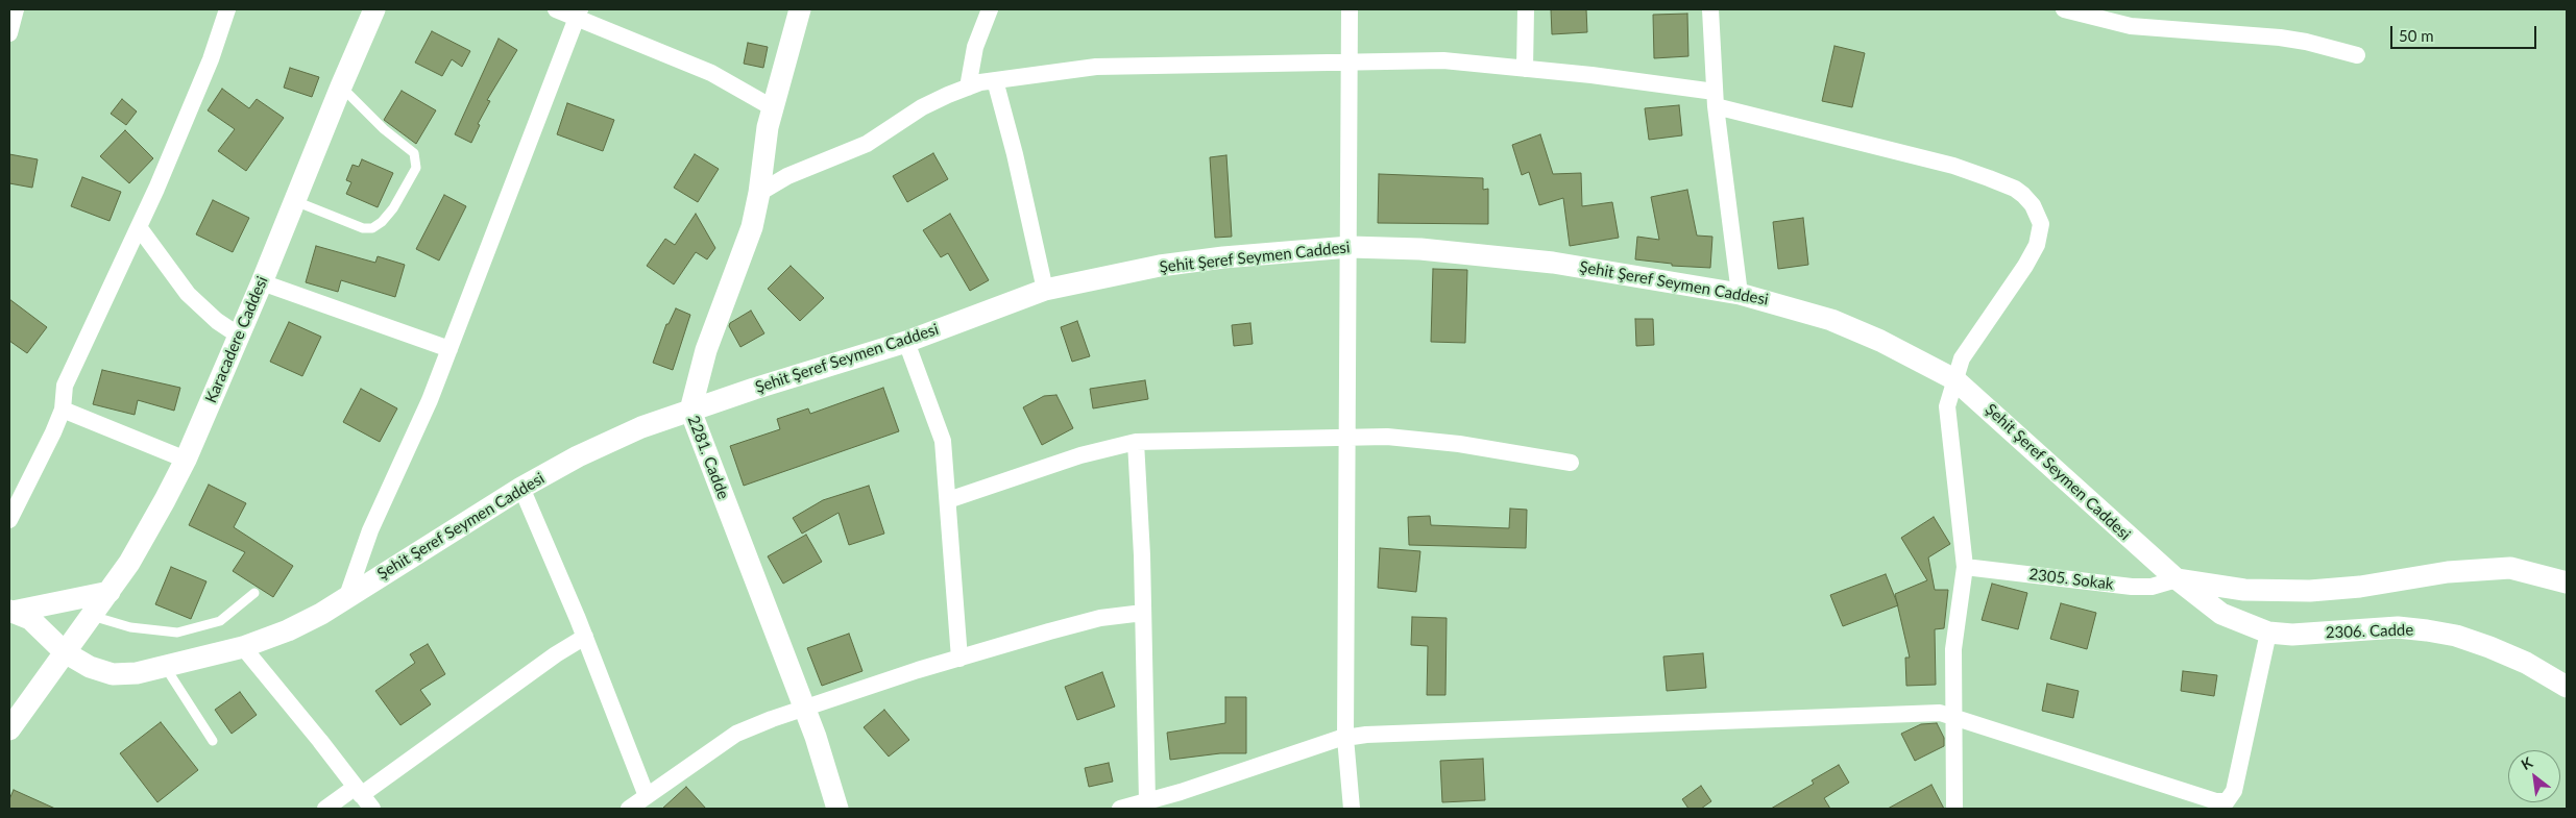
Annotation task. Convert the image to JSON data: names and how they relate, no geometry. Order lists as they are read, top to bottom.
{
  "streets": {
    "street": [
      "Şehit Şeref Seymen Caddesi",
      "Karacadere Caddesi",
      "2281. Cadde",
      "2305. Sokak",
      "2306. Cadde"
    ]
  },
  "crossings": [
    ["Şehit Şeref Seymen Caddesi", "Karacadere Caddesi"],
    ["Şehit Şeref Seymen Caddesi", "2281. Cadde"],
    ["Şehit Şeref Seymen Caddesi", "2305. Sokak"],
    ["Şehit Şeref Seymen Caddesi", "2306. Cadde"],
    ["2305. Sokak", "2306. Cadde"]
  ],
  "scale_bar": "50 m",
  "north": "top left"
}
